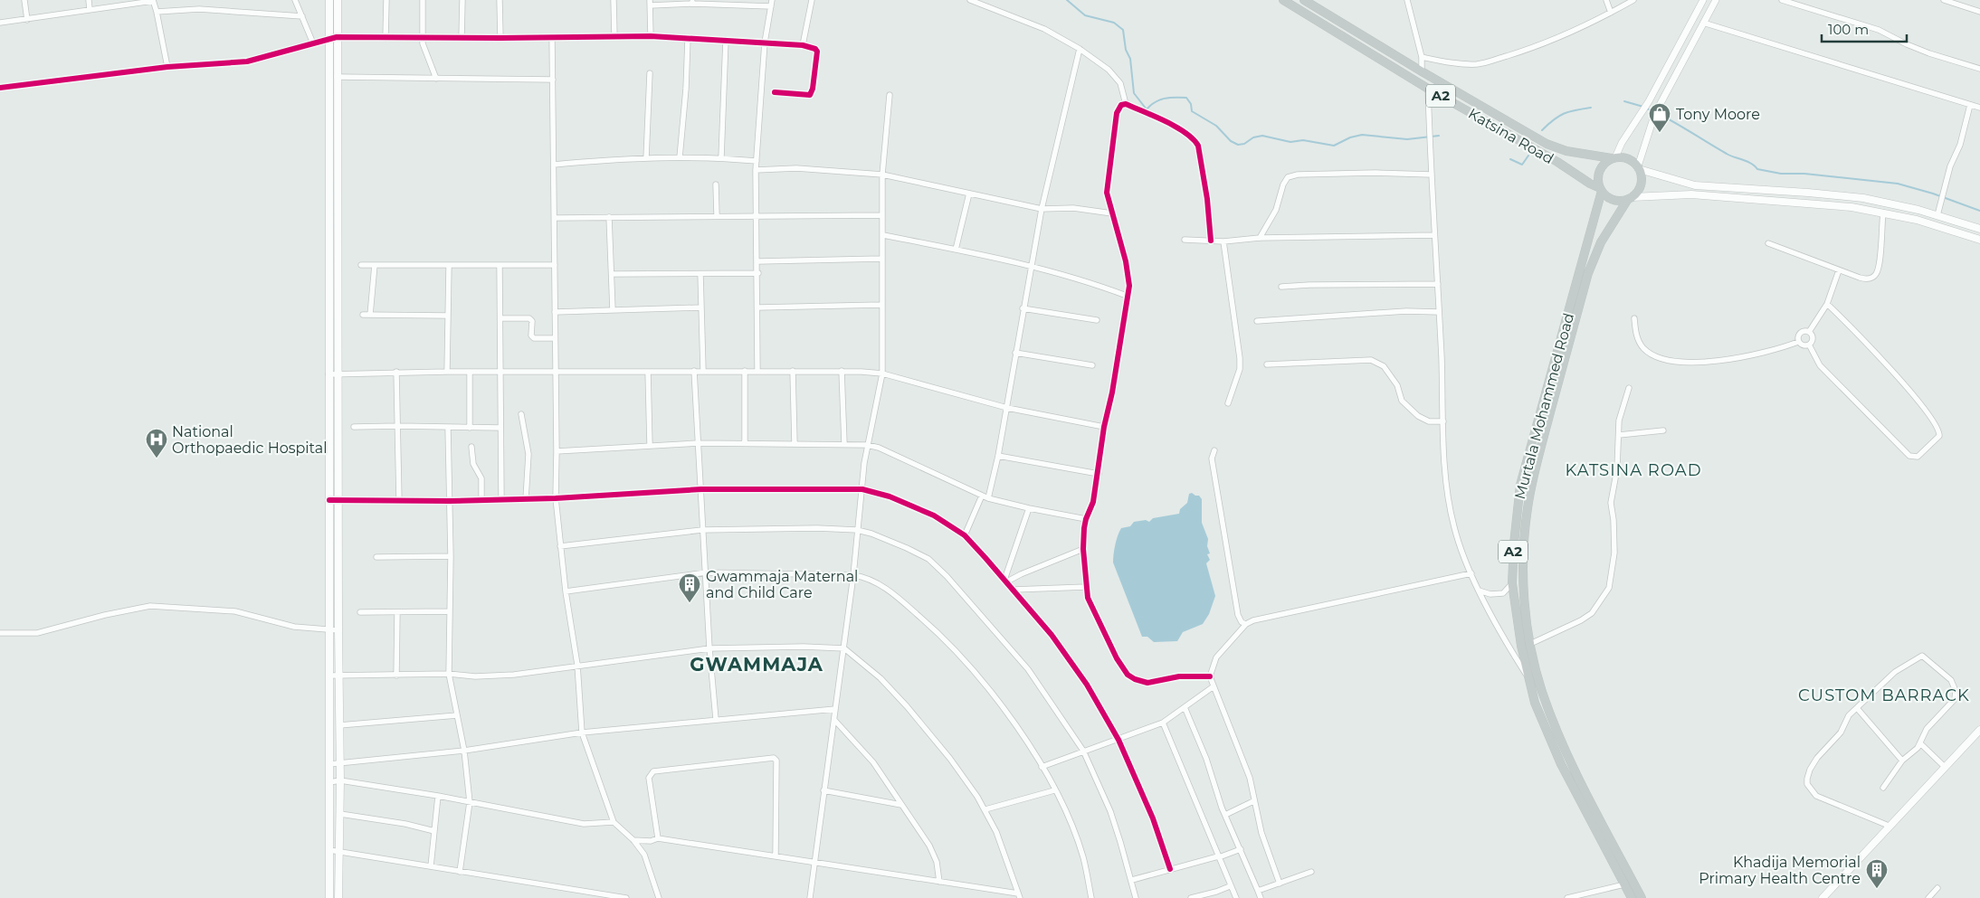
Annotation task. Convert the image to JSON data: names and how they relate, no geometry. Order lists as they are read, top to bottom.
{
  "streets": {
    "highway": ["A2", "Katsina Road", "Murtala Mohammed Road"]
  },
  "crossings": [
    ["A2", "Katsina Road"],
    ["A2", "Murtala Mohammed Road"],
    ["Katsina Road", "Murtala Mohammed Road"]
  ],
  "districts": ["KATSINA ROAD", "GWAMMAJA", "CUSTOM BARRACK"],
  "places": {
    "shop": ["Tony Moore"],
    "hospital": ["National Orthopaedic Hospital"],
    "building": ["Gwammaja Maternal and Child Care", "Khadija Memorial Primary Health Centre"]
  },
  "scale_bar": "100 m"
}
